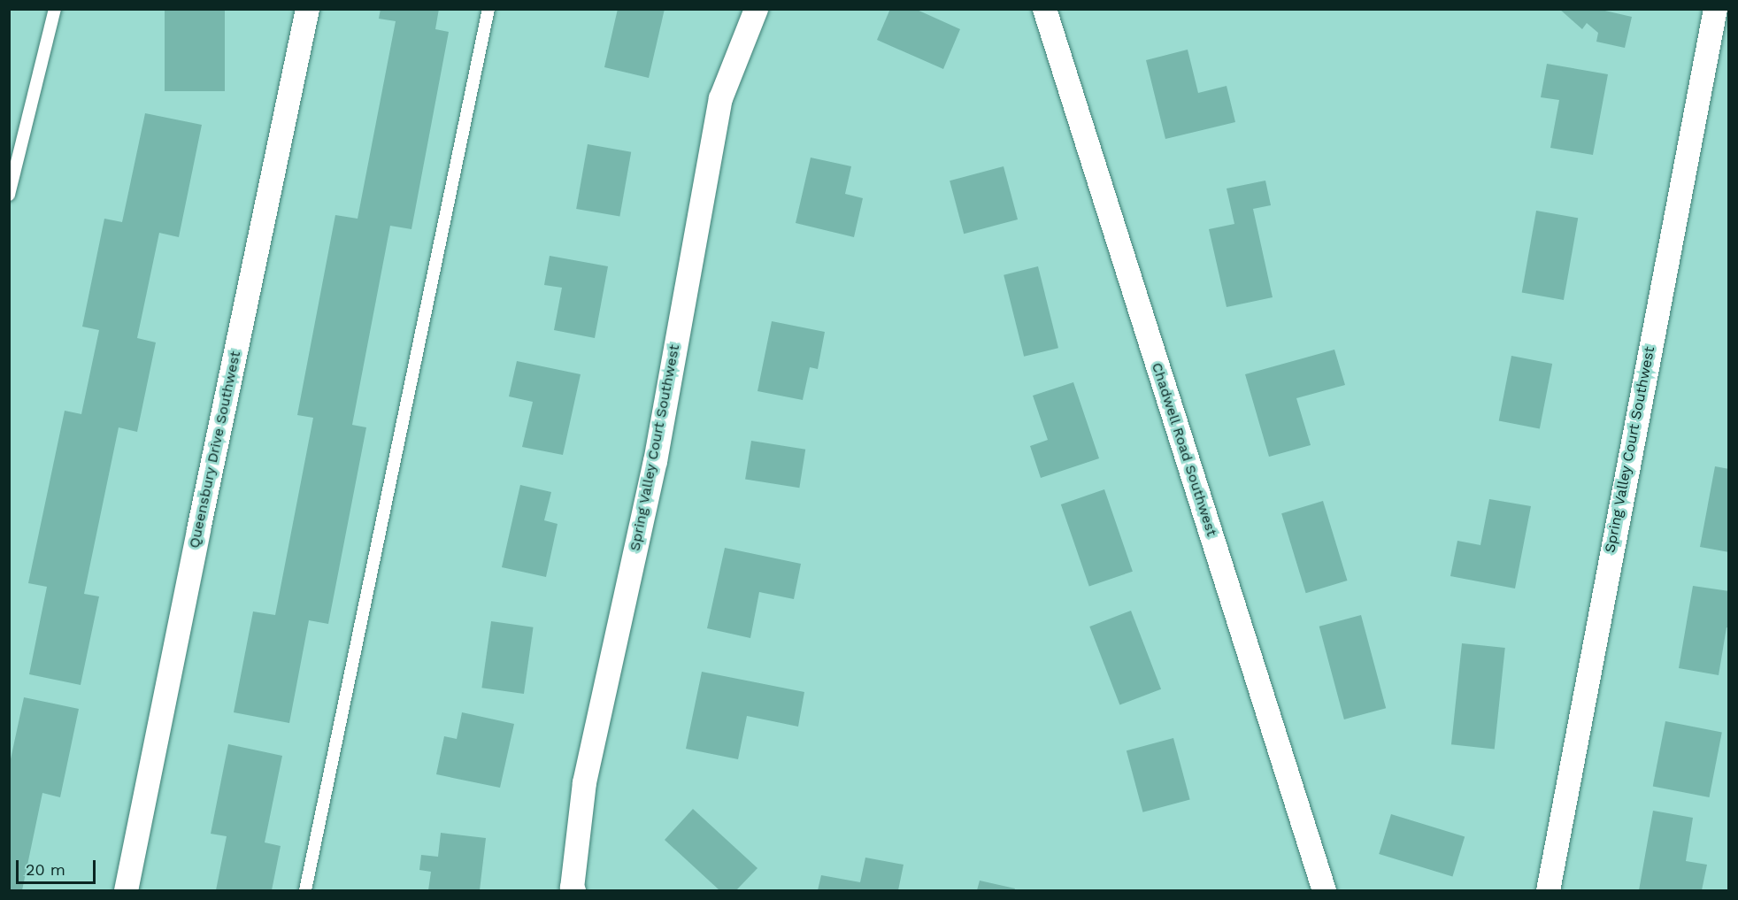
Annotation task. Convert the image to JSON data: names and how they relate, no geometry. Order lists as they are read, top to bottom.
{
  "streets": {
    "street": ["Spring Valley Court Southwest", "Queensbury Drive Southwest", "Chadwell Road Southwest"]
  },
  "scale_bar": "20 m"
}
